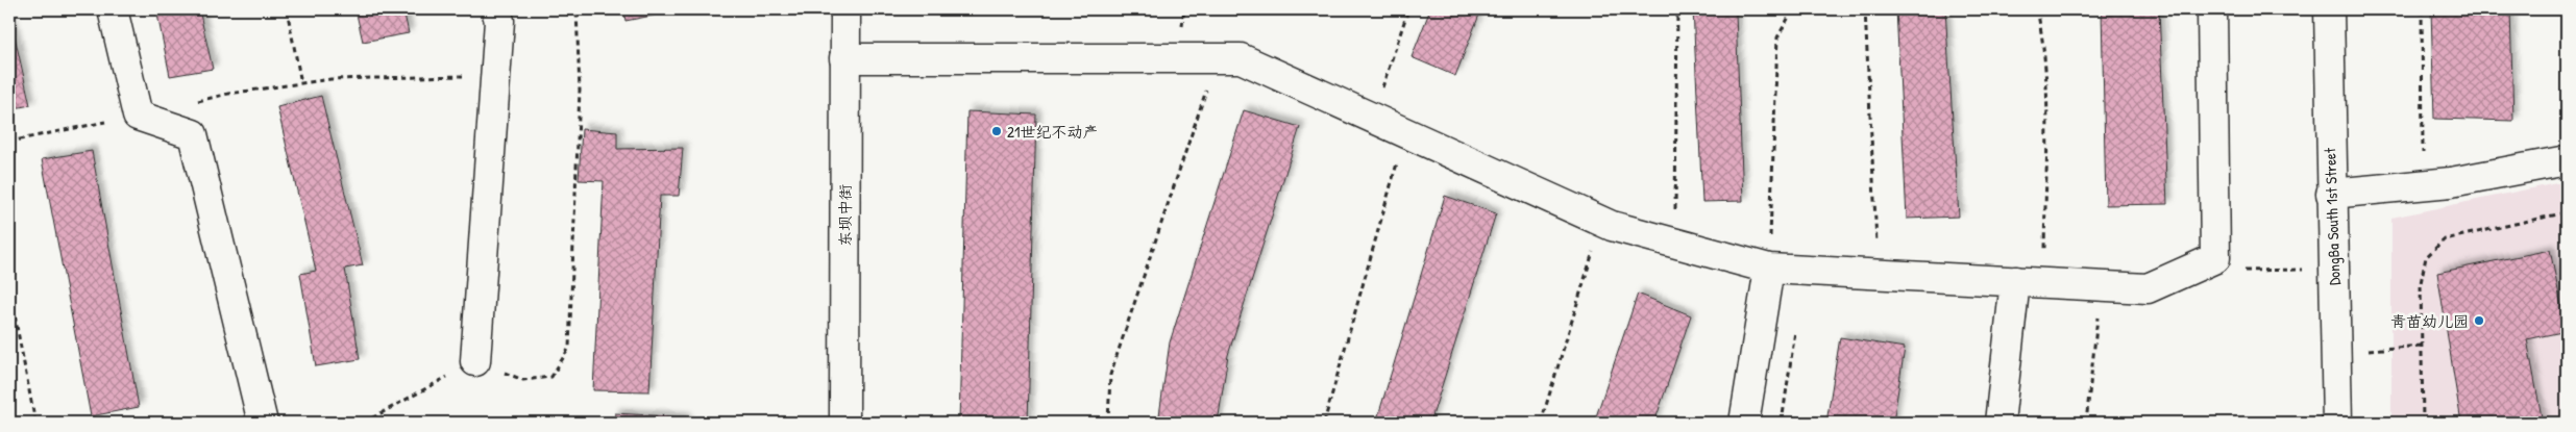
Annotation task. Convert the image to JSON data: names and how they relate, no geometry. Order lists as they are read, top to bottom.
{
  "streets": {
    "street": ["东坝中街", "DongBa South 1st Street"]
  },
  "places": ["21世纪不动产", "青苗幼儿园"]
}
